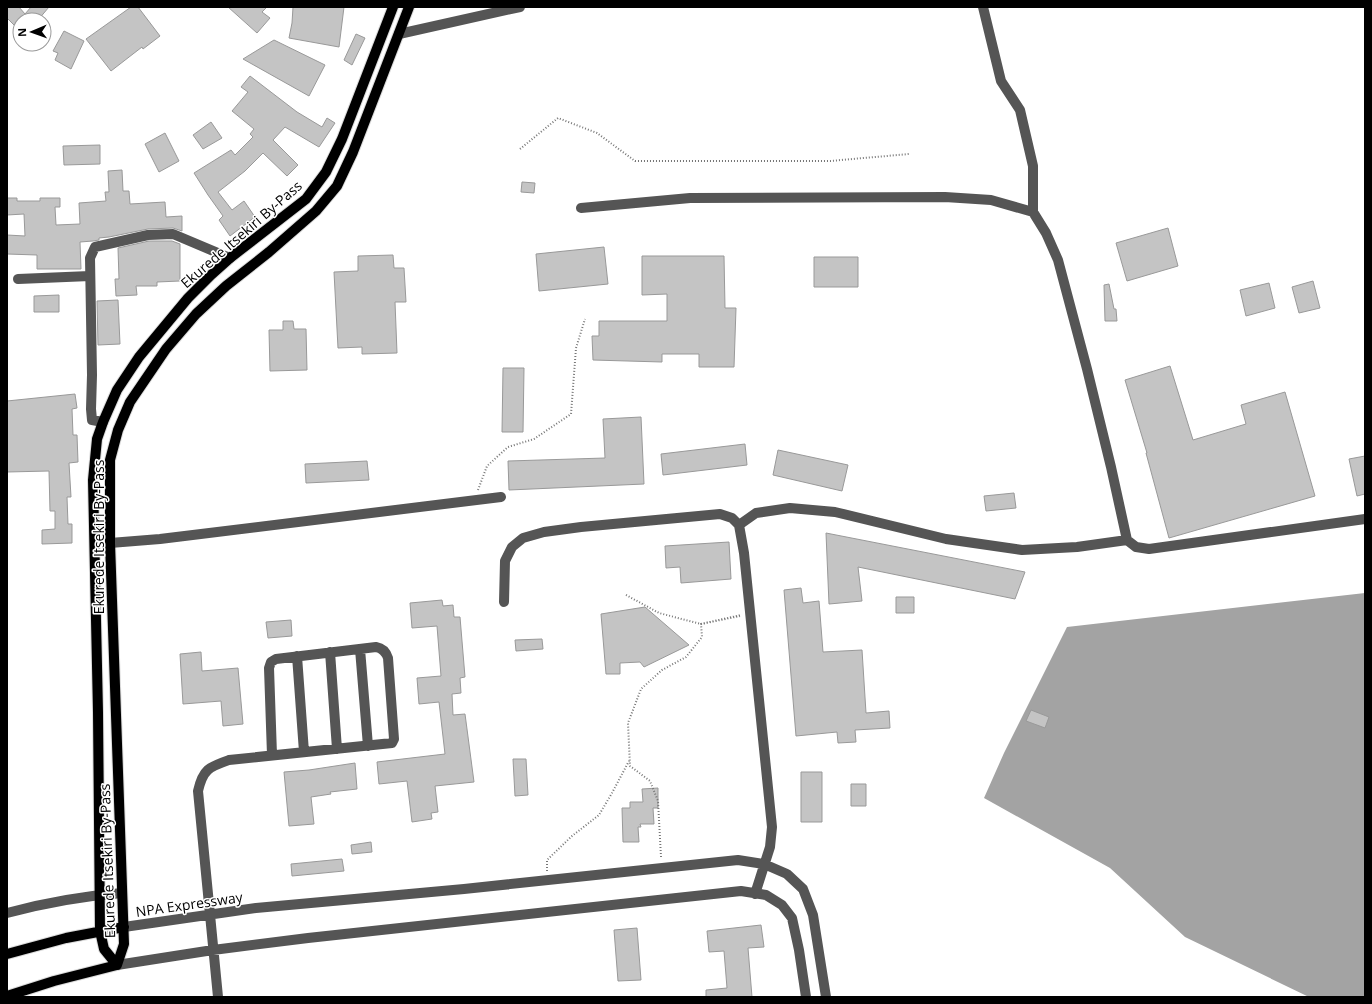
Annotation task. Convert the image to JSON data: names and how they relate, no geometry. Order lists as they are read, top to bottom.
{
  "streets": {
    "main road": ["Ekurede Itsekiri By-Pass", "NPA Expressway"]
  },
  "crossings": [
    ["Ekurede Itsekiri By-Pass", "NPA Expressway"]
  ],
  "north": "left"
}
